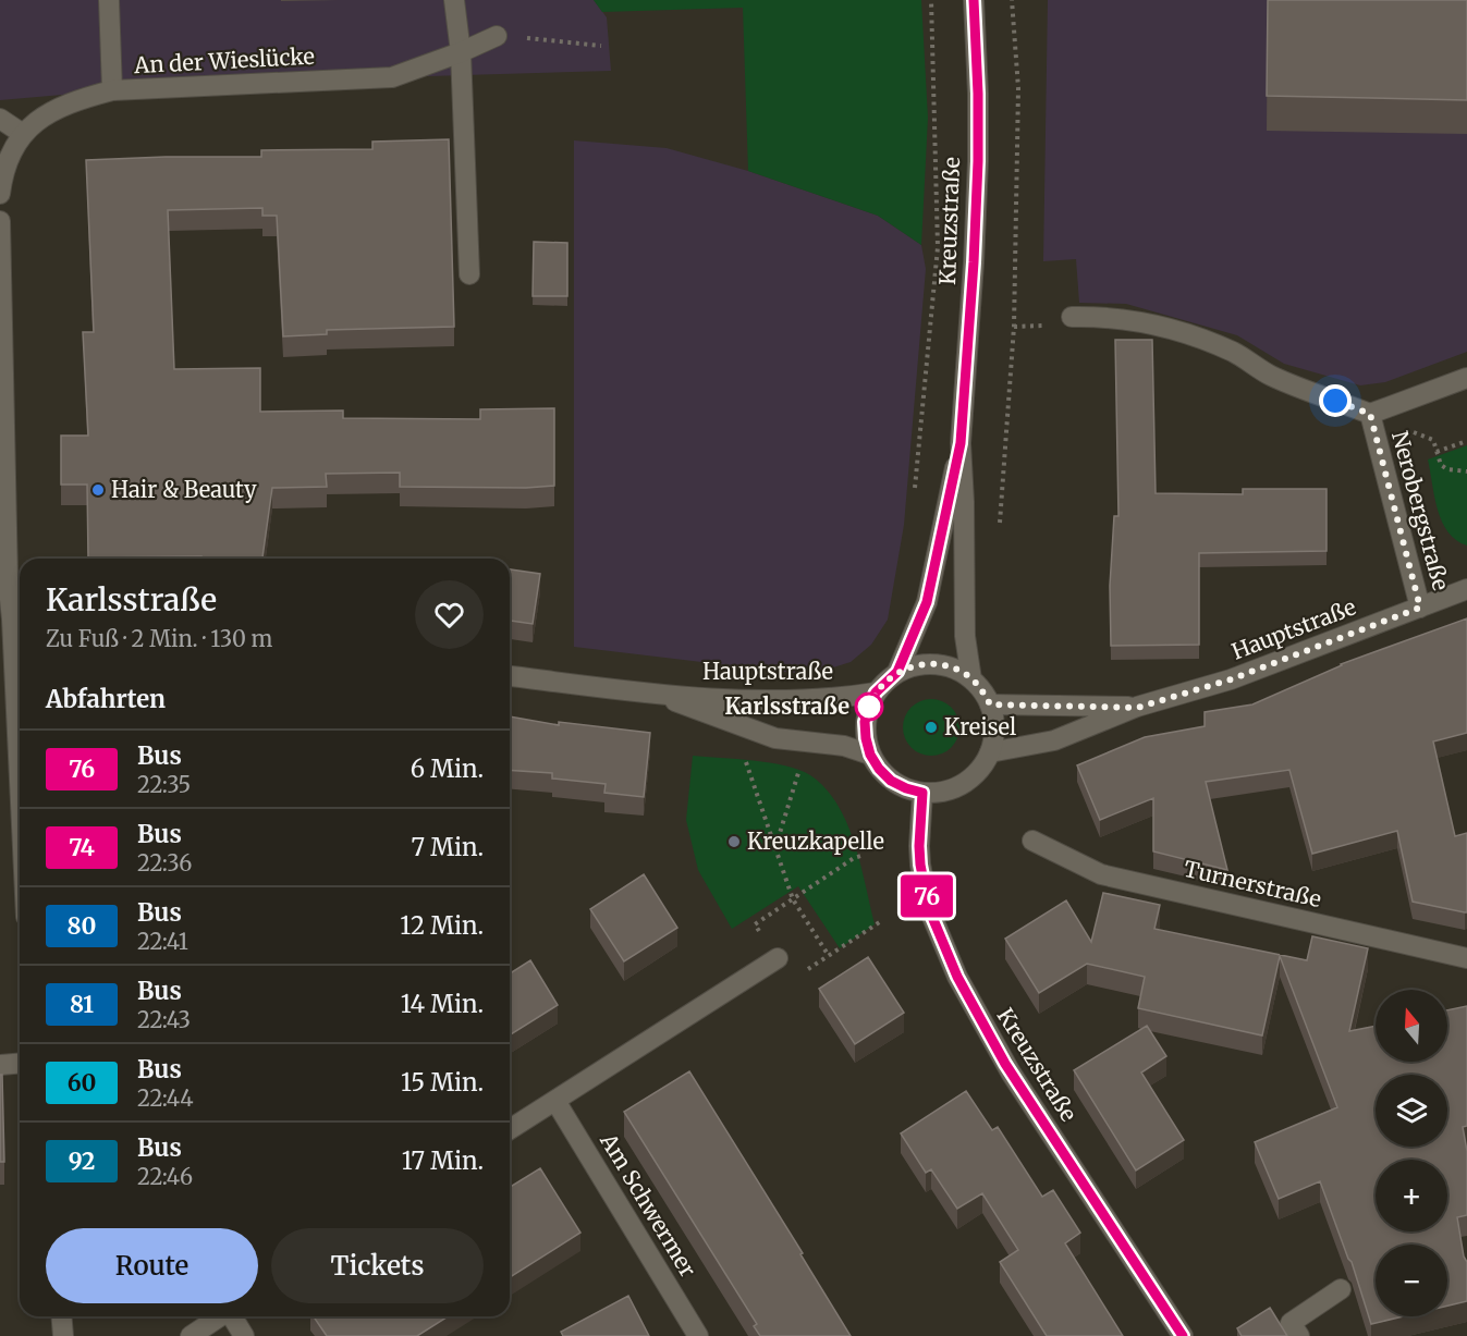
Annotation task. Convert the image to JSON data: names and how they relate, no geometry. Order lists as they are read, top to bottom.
{
  "streets": {
    "street": [
      "An der Wieslücke",
      "Kreuzstraße",
      "Nerobergstraße",
      "Hauptstraße",
      "Turnerstraße",
      "Am Schwermer"
    ]
  },
  "crossings": [
    ["Kreuzstraße", "Hauptstraße"],
    ["Nerobergstraße", "Hauptstraße"]
  ],
  "places": [
    "Hair & Beauty",
    "Karlsstraße",
    "Kreisel",
    "Kreuzkapelle"
  ],
  "lines": ["bus line 76"],
  "north": "top",
  "page": {
    "on_map": "76",
    "heading": [
      ["Karlsstraße", "Zu Fuß · 2 Min. · 130 m"],
      "Abfahrten"
    ],
    "list": [
      {
        "mark": "76",
        "name": "Bus",
        "note": "22:35",
        "value": "6 Min."
      },
      {
        "mark": "74",
        "name": "Bus",
        "note": "22:36",
        "value": "7 Min."
      },
      {
        "mark": "80",
        "name": "Bus",
        "note": "22:41",
        "value": "12 Min."
      },
      {
        "mark": "81",
        "name": "Bus",
        "note": "22:43",
        "value": "14 Min."
      },
      {
        "mark": "60",
        "name": "Bus",
        "note": "22:44",
        "value": "15 Min."
      },
      {
        "mark": "92",
        "name": "Bus",
        "note": "22:46",
        "value": "17 Min."
      }
    ],
    "map_buttons": ["+", "−"],
    "buttons": ["Route", "Tickets"]
  }
}
